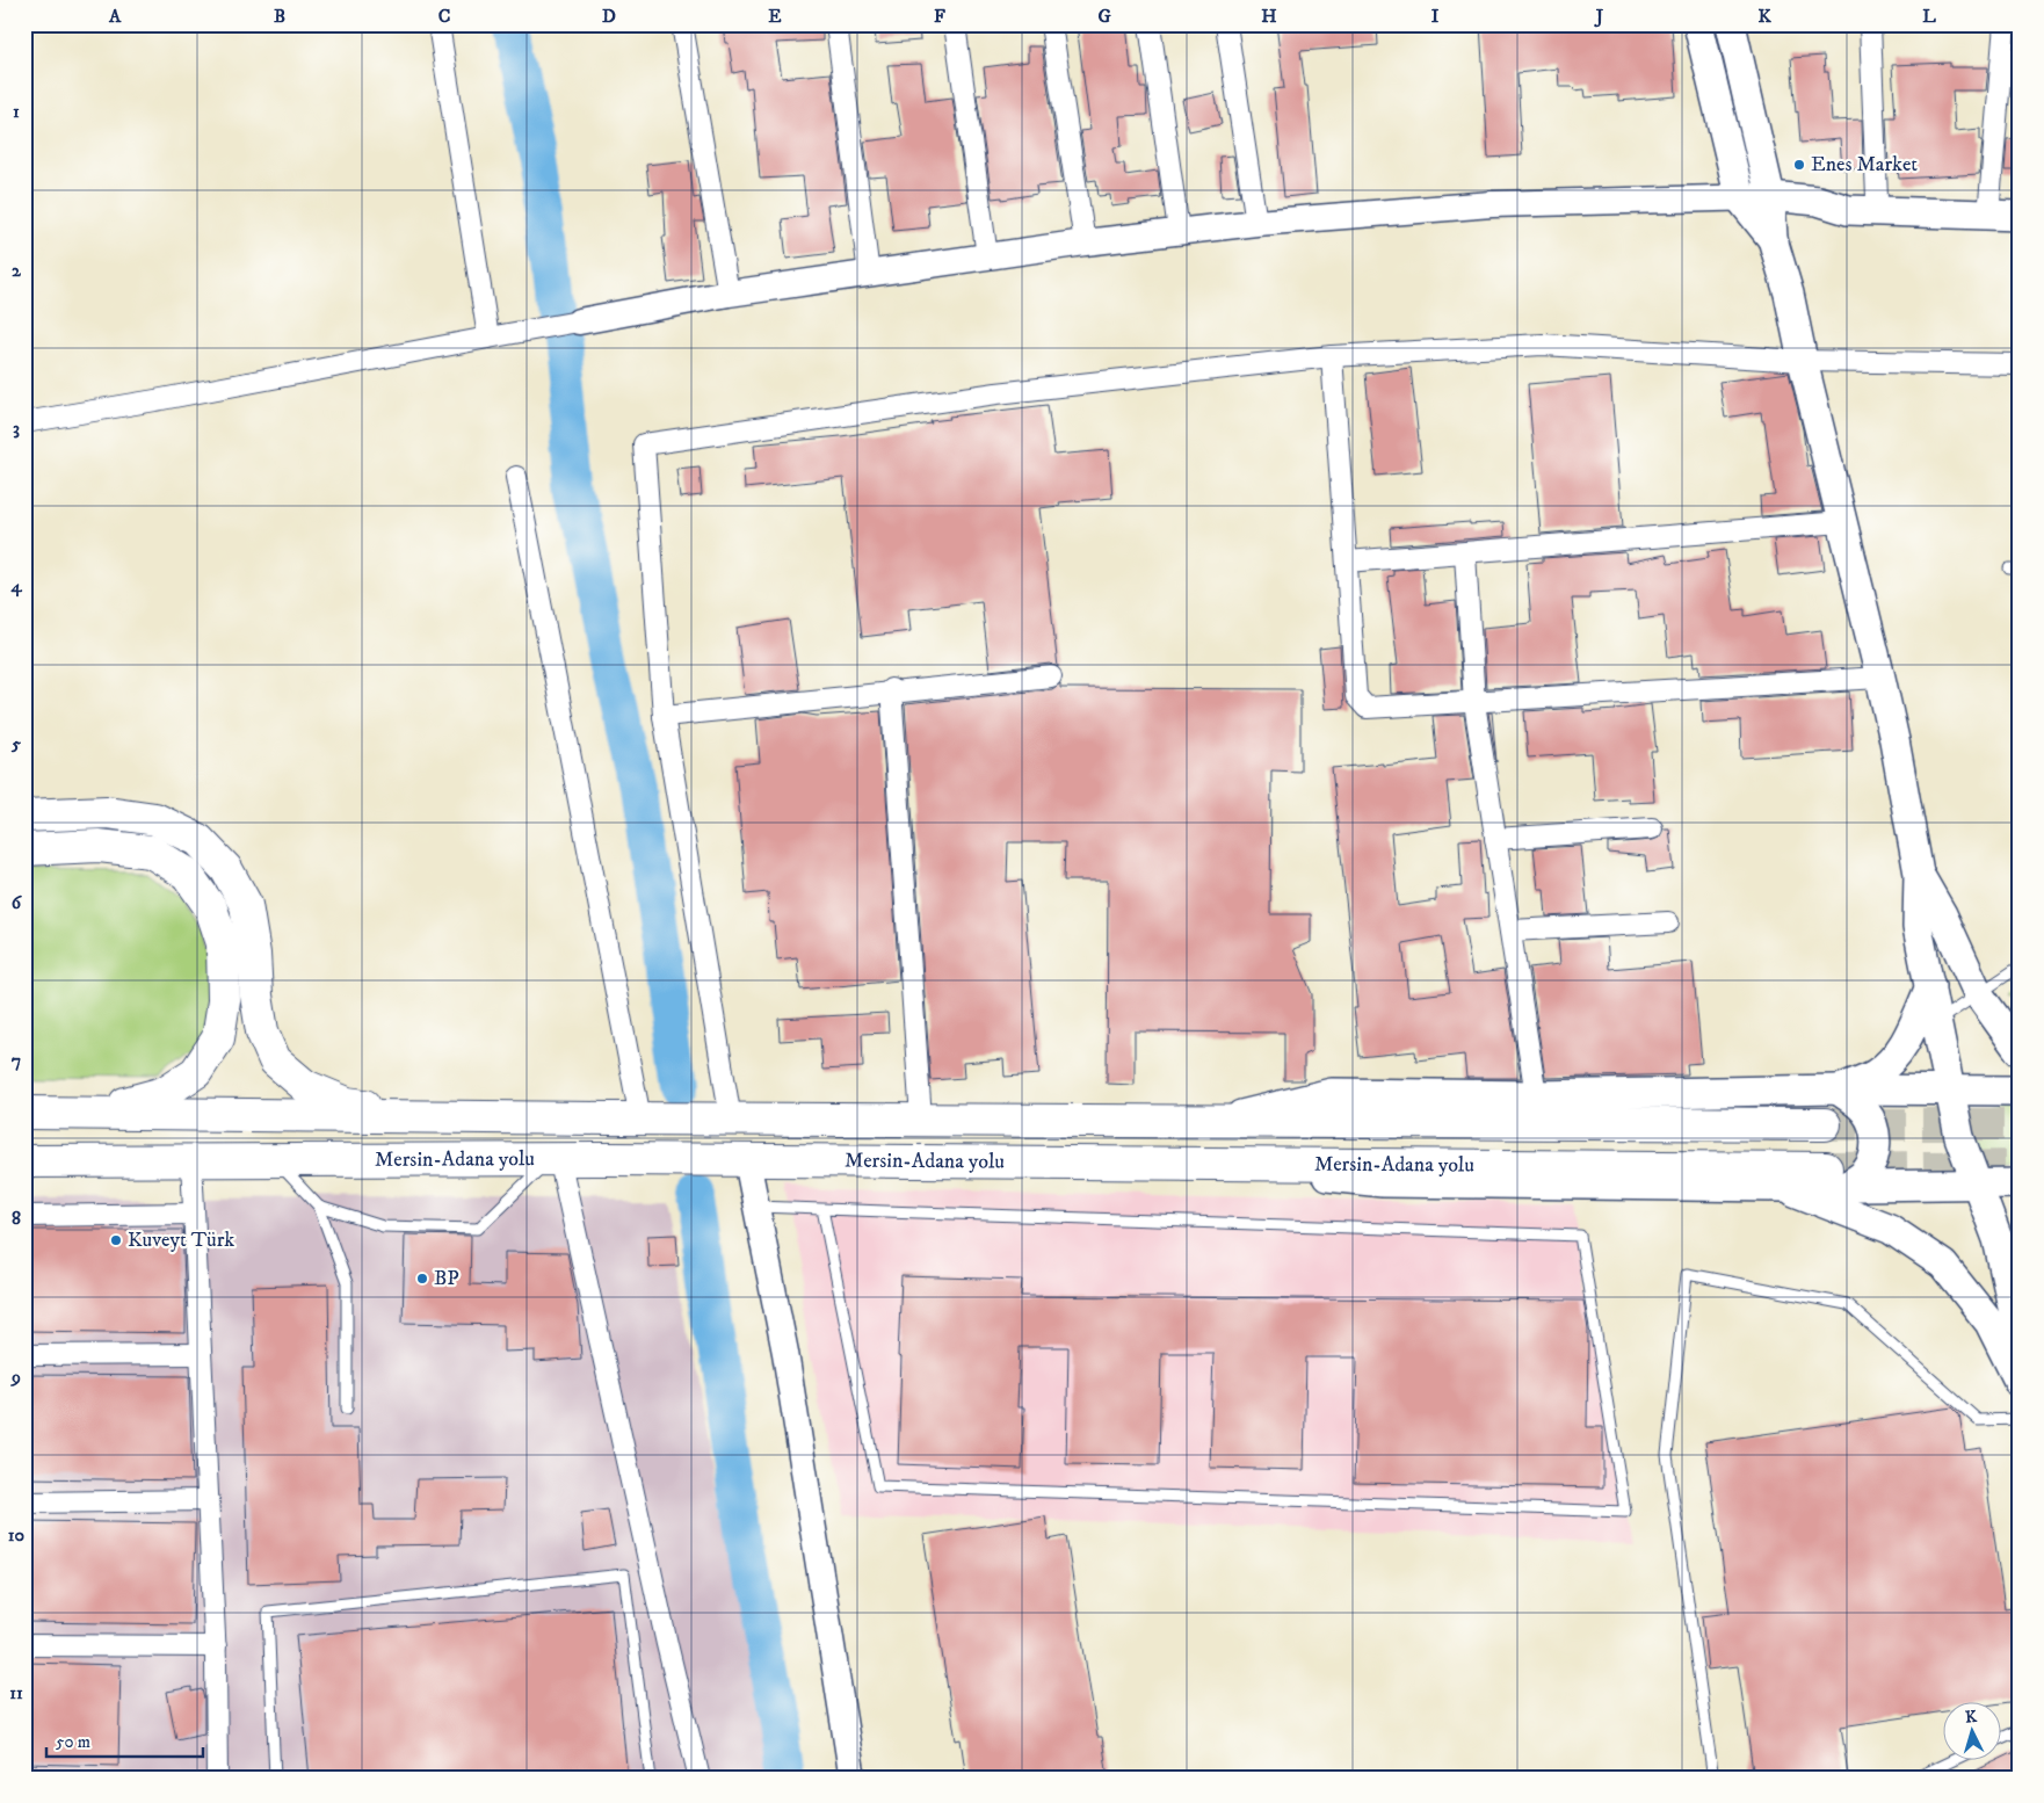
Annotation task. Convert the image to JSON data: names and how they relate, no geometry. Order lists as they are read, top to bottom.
{
  "streets": {
    "highway": ["Mersin-Adana yolu"]
  },
  "places": ["Enes Market", "Kuveyt Türk", "BP"],
  "scale_bar": "50 m",
  "north": "top",
  "grid": {
    "columns": [
      "A",
      "B",
      "C",
      "D",
      "E",
      "F",
      "G",
      "H",
      "I",
      "J",
      "K",
      "L"
    ],
    "rows": [
      "1",
      "2",
      "3",
      "4",
      "5",
      "6",
      "7",
      "8",
      "9",
      "10",
      "11"
    ]
  }
}
